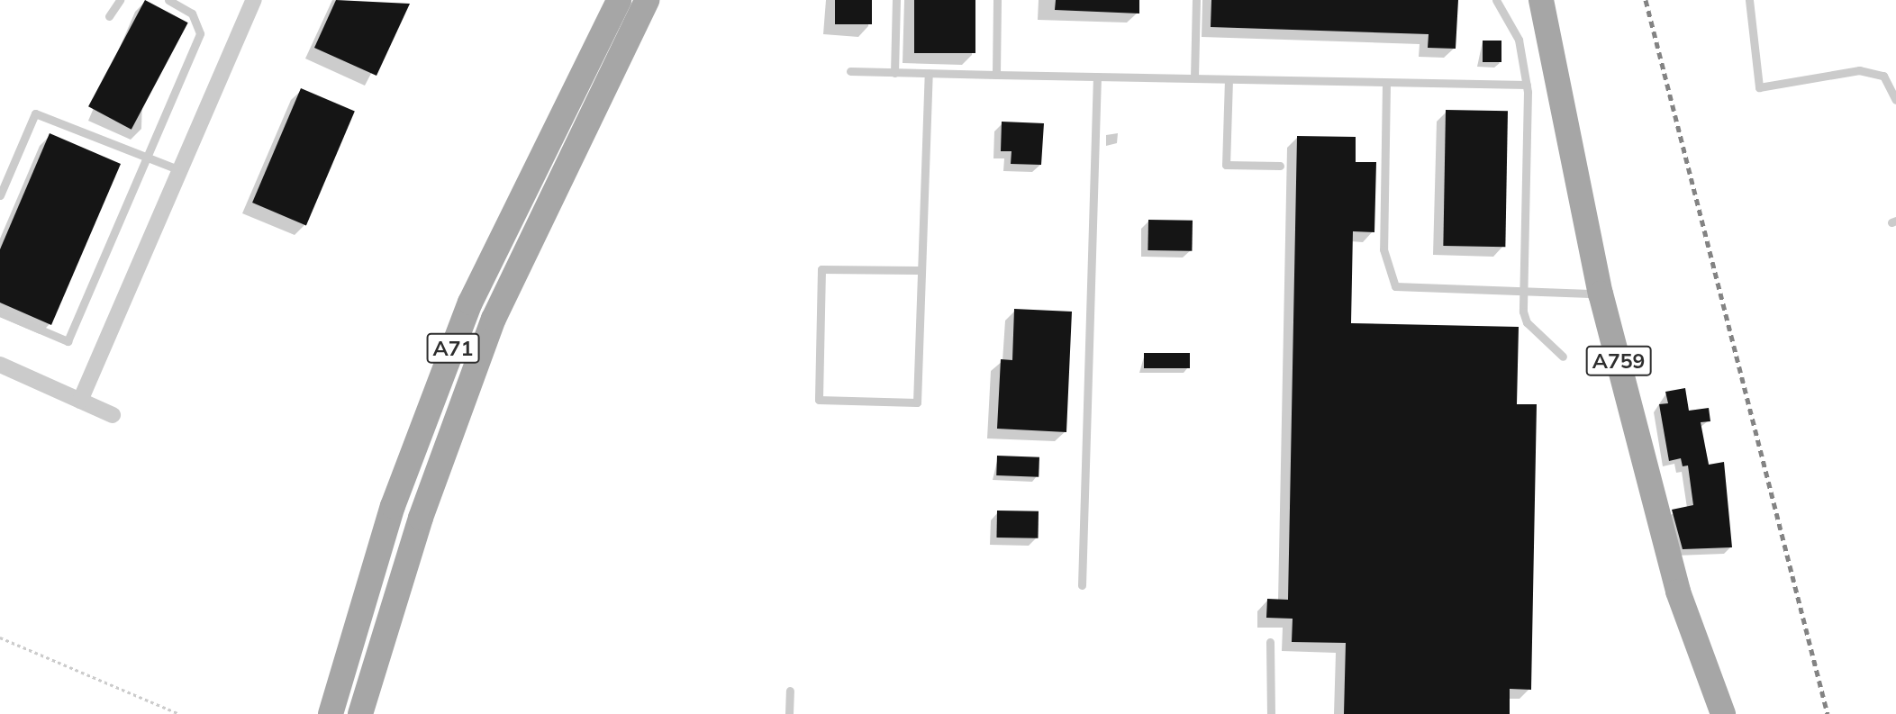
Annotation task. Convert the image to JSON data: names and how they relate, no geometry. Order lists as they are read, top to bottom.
{
  "streets": {
    "main road": ["A71", "A759"]
  }
}
